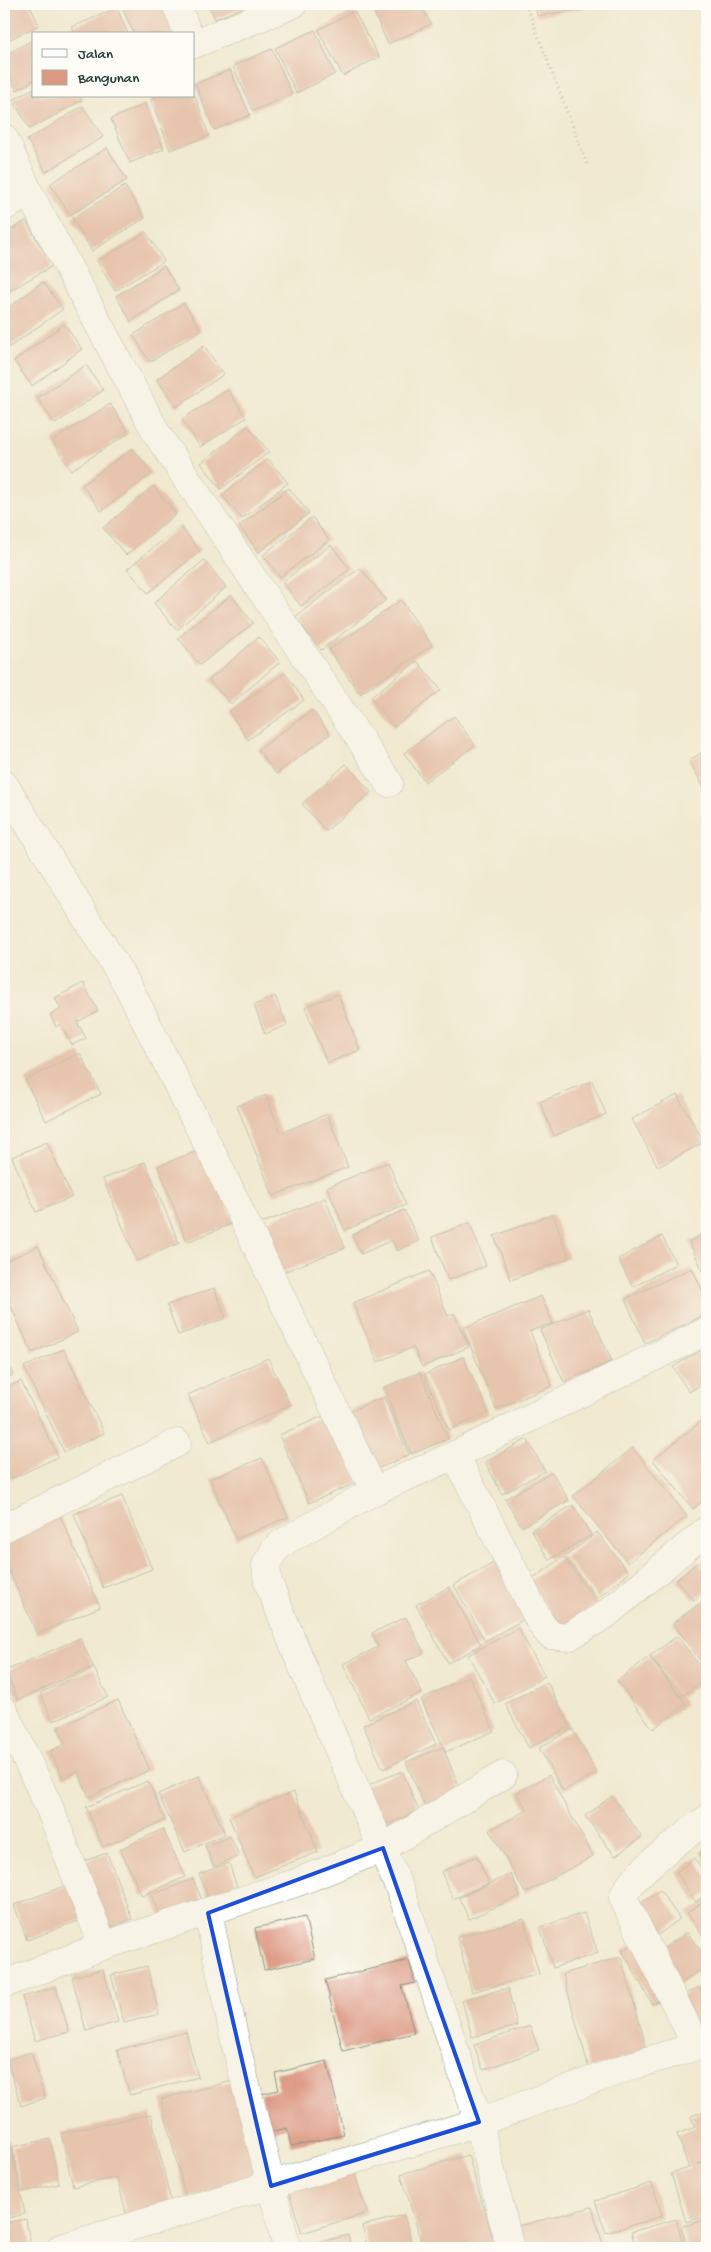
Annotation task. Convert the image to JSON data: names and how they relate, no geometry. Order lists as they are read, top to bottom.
{
  "legend": ["Jalan", "Bangunan"]
}
